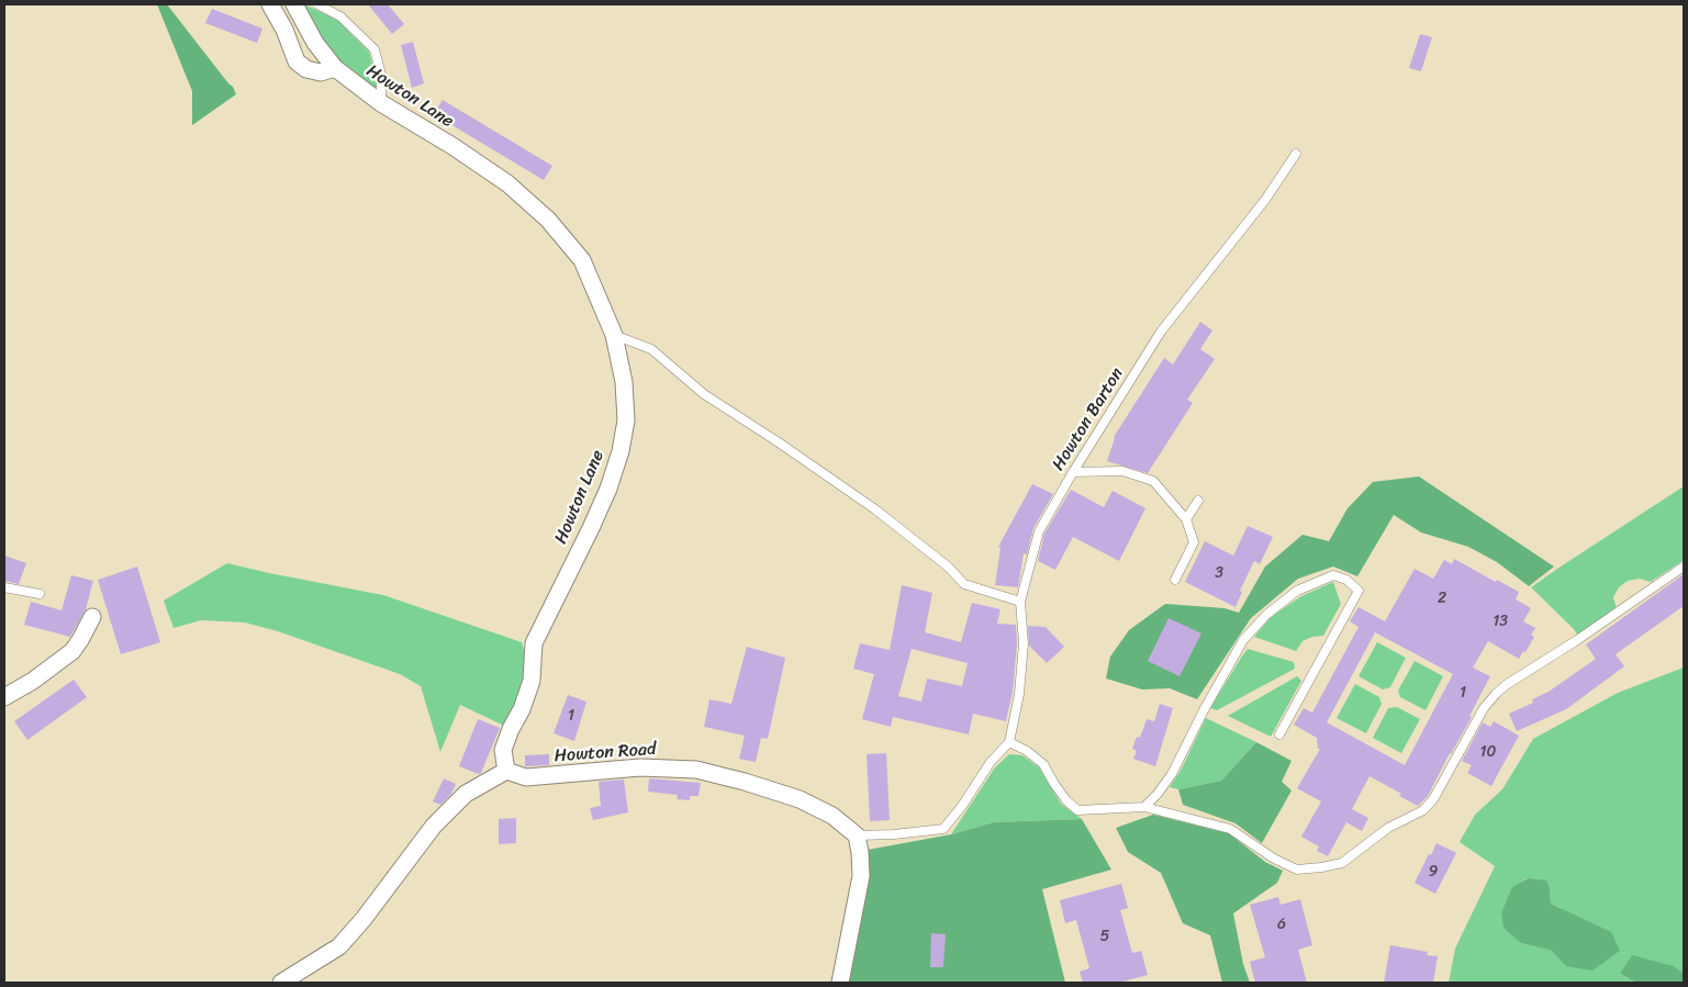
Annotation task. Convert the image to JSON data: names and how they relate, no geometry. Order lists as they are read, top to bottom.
{
  "streets": {
    "street": ["Howton Lane", "Howton Road"],
    "lane": ["Howton Barton"]
  },
  "crossings": [
    ["Howton Lane", "Howton Road"]
  ],
  "house_numbers": [
    "3",
    "2",
    "13",
    "1",
    "1",
    "10",
    "9",
    "6",
    "5"
  ]
}
